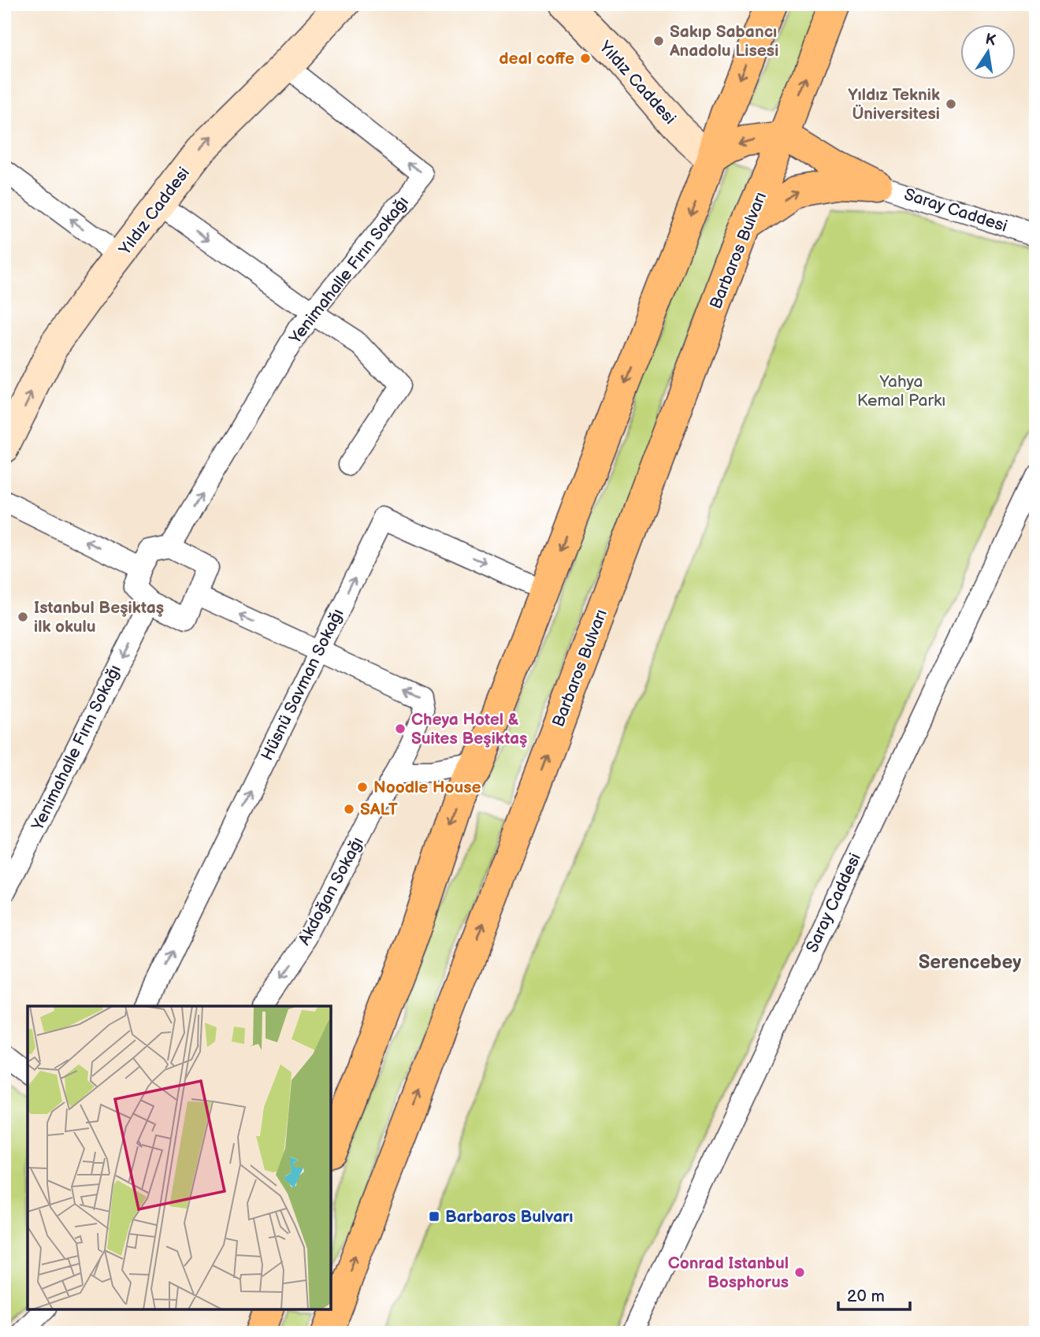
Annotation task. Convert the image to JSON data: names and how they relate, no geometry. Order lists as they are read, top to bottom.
{
  "streets": {
    "main road": ["Barbaros Bulvarı"],
    "street": [
      "Yıldız Caddesi",
      "Saray Caddesi",
      "Yenimahalle Fırın Sokağı",
      "Hüsnü Savman Sokağı",
      "Akdoğan Sokağı"
    ]
  },
  "crossings": [
    ["Yıldız Caddesi", "Yenimahalle Fırın Sokağı"],
    ["Hüsnü Savman Sokağı", "Akdoğan Sokağı"]
  ],
  "one_way": ["Yıldız Caddesi", "Hüsnü Savman Sokağı"],
  "districts": ["Serencebey"],
  "parks": ["Yahya Kemal Parkı"],
  "places": {
    "other": [
      "Sakıp Sabancı Anadolu Lisesi",
      "deal coffe",
      "Yıldız Teknik Üniversitesi",
      "Istanbul Beşiktaş ilk okulu",
      "Cheya Hotel & Suites Beşiktaş",
      "Noodle House",
      "SALT",
      "Conrad Istanbul Bosphorus"
    ],
    "transit": ["Barbaros Bulvarı"]
  },
  "scale_bar": "20 m",
  "north": "top"
}
